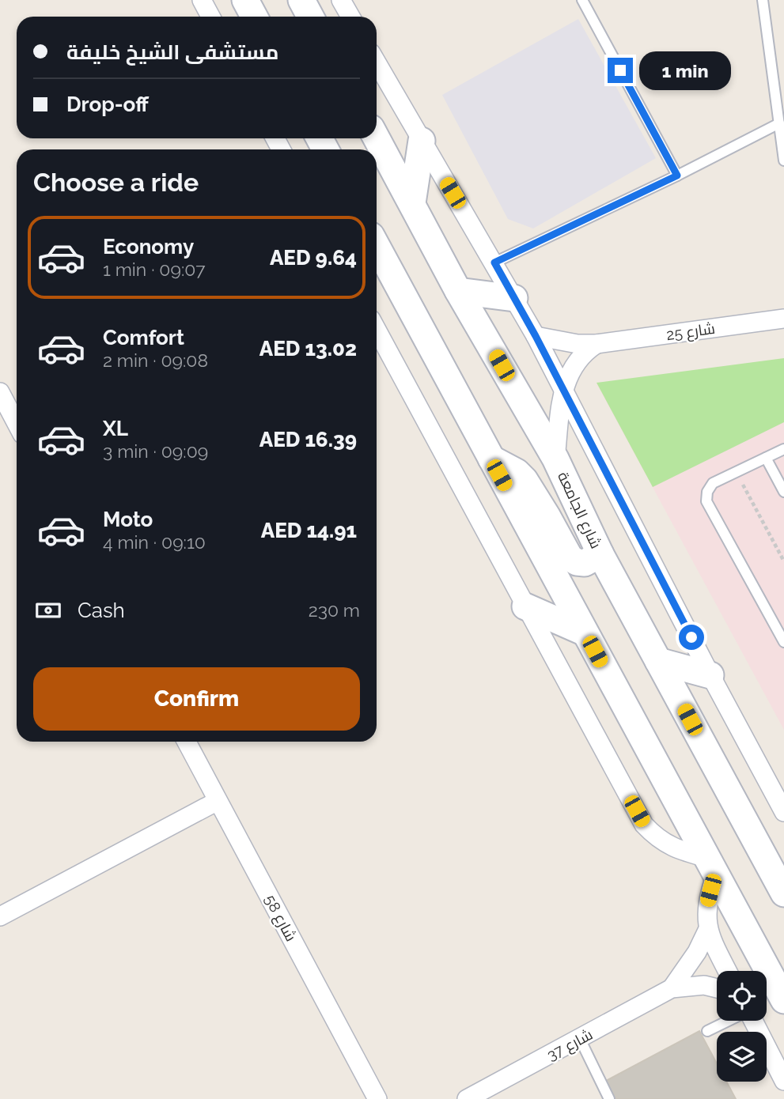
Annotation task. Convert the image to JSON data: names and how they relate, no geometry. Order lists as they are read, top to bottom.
{
  "streets": {
    "main road": ["شارع الجامعة"],
    "street": ["شارع 25", "شارع 58", "شارع 37"]
  },
  "page": {
    "banner": ["مستشفى الشيخ خليفة", "Drop-off"],
    "bubble": "1 min",
    "heading": "Choose a ride",
    "list": [
      {
        "name": "Economy",
        "note": "1 min · 09:07",
        "value": "AED 9.64"
      },
      {
        "name": "Comfort",
        "note": "2 min · 09:08",
        "value": "AED 13.02"
      },
      {
        "name": "XL",
        "note": "3 min · 09:09",
        "value": "AED 16.39"
      },
      {
        "name": "Moto",
        "note": "4 min · 09:10",
        "value": "AED 14.91"
      }
    ],
    "pay": ["Cash", "230 m"],
    "buttons": "Confirm"
  }
}
